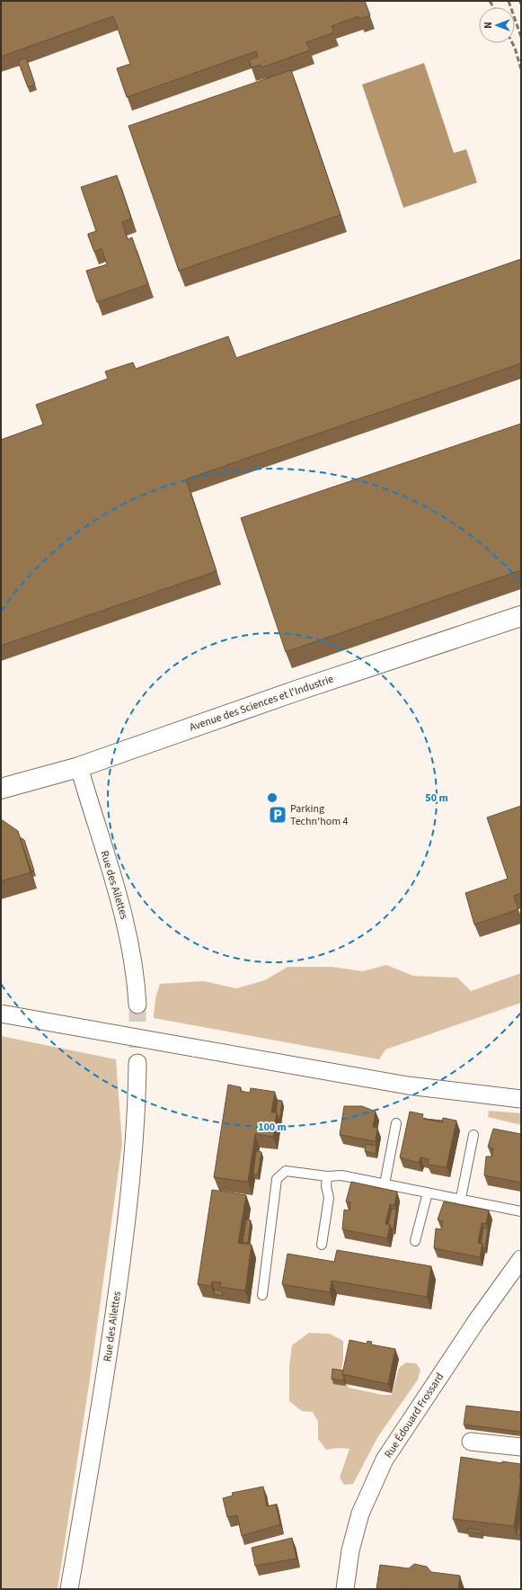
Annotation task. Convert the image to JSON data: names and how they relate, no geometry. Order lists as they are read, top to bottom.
{
  "streets": {
    "street": ["Avenue des Sciences et l'Industrie", "Rue des Ailettes", "Rue Édouard Frossard"]
  },
  "crossings": [
    ["Avenue des Sciences et l'Industrie", "Rue des Ailettes"]
  ],
  "places": {
    "parking": ["Parking Techn'hom 4"]
  },
  "north": "left",
  "rings": ["50 m", "100 m"]
}
